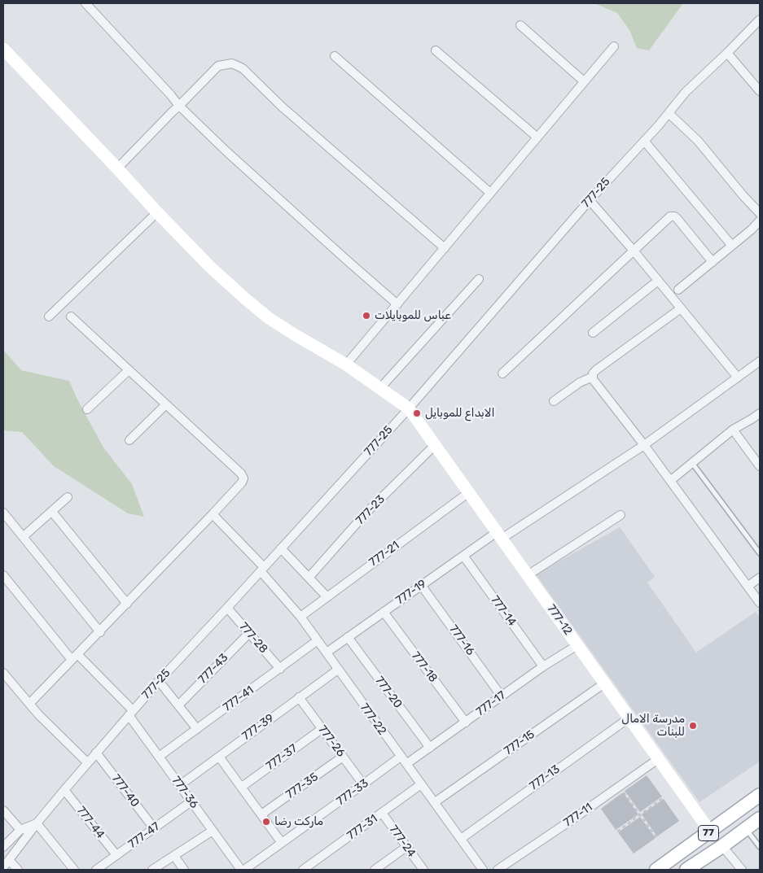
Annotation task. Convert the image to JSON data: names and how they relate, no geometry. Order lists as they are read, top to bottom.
{
  "streets": {
    "main road": ["77"],
    "street": [
      "777-25",
      "777-23",
      "777-21",
      "777-19",
      "777-14",
      "777-12",
      "777-28",
      "777-16",
      "777-18",
      "777-43",
      "777-20",
      "777-41",
      "777-17",
      "777-22",
      "777-39",
      "777-26",
      "777-15",
      "777-37",
      "777-13",
      "777-35",
      "777-40",
      "777-36",
      "777-33",
      "777-11",
      "777-44",
      "777-31",
      "777-47",
      "777-24"
    ]
  },
  "crossings": [
    ["777-25", "777-12"],
    ["777-25", "777-28"],
    ["777-25", "777-22"],
    ["777-25", "777-40"],
    ["777-25", "777-36"],
    ["777-25", "777-44"],
    ["777-23", "777-12"],
    ["777-21", "777-12"],
    ["777-21", "777-22"],
    ["777-19", "777-14"],
    ["777-19", "777-12"],
    ["777-19", "777-16"],
    ["777-19", "777-18"],
    ["777-19", "777-20"],
    ["777-19", "777-22"],
    ["777-14", "777-17"],
    ["777-12", "777-17"],
    ["777-12", "777-15"],
    ["777-12", "777-13"],
    ["777-12", "777-11"],
    ["777-12", "77"],
    ["777-28", "777-43"],
    ["777-28", "777-41"],
    ["777-16", "777-17"],
    ["777-18", "777-17"],
    ["777-20", "777-17"],
    ["777-41", "777-22"],
    ["777-41", "777-36"],
    ["777-17", "777-22"],
    ["777-22", "777-39"],
    ["777-22", "777-15"],
    ["777-22", "777-13"],
    ["777-22", "777-33"],
    ["777-22", "777-31"],
    ["777-39", "777-26"],
    ["777-39", "777-36"],
    ["777-26", "777-37"],
    ["777-26", "777-35"],
    ["777-26", "777-33"],
    ["777-40", "777-47"],
    ["777-36", "777-47"],
    ["777-44", "777-47"],
    ["777-31", "777-24"]
  ],
  "places": [
    "عباس للموبايلات",
    "الابداع للموبايل",
    "مدرسة الامال للبنات",
    "ماركت رضا"
  ]
}
